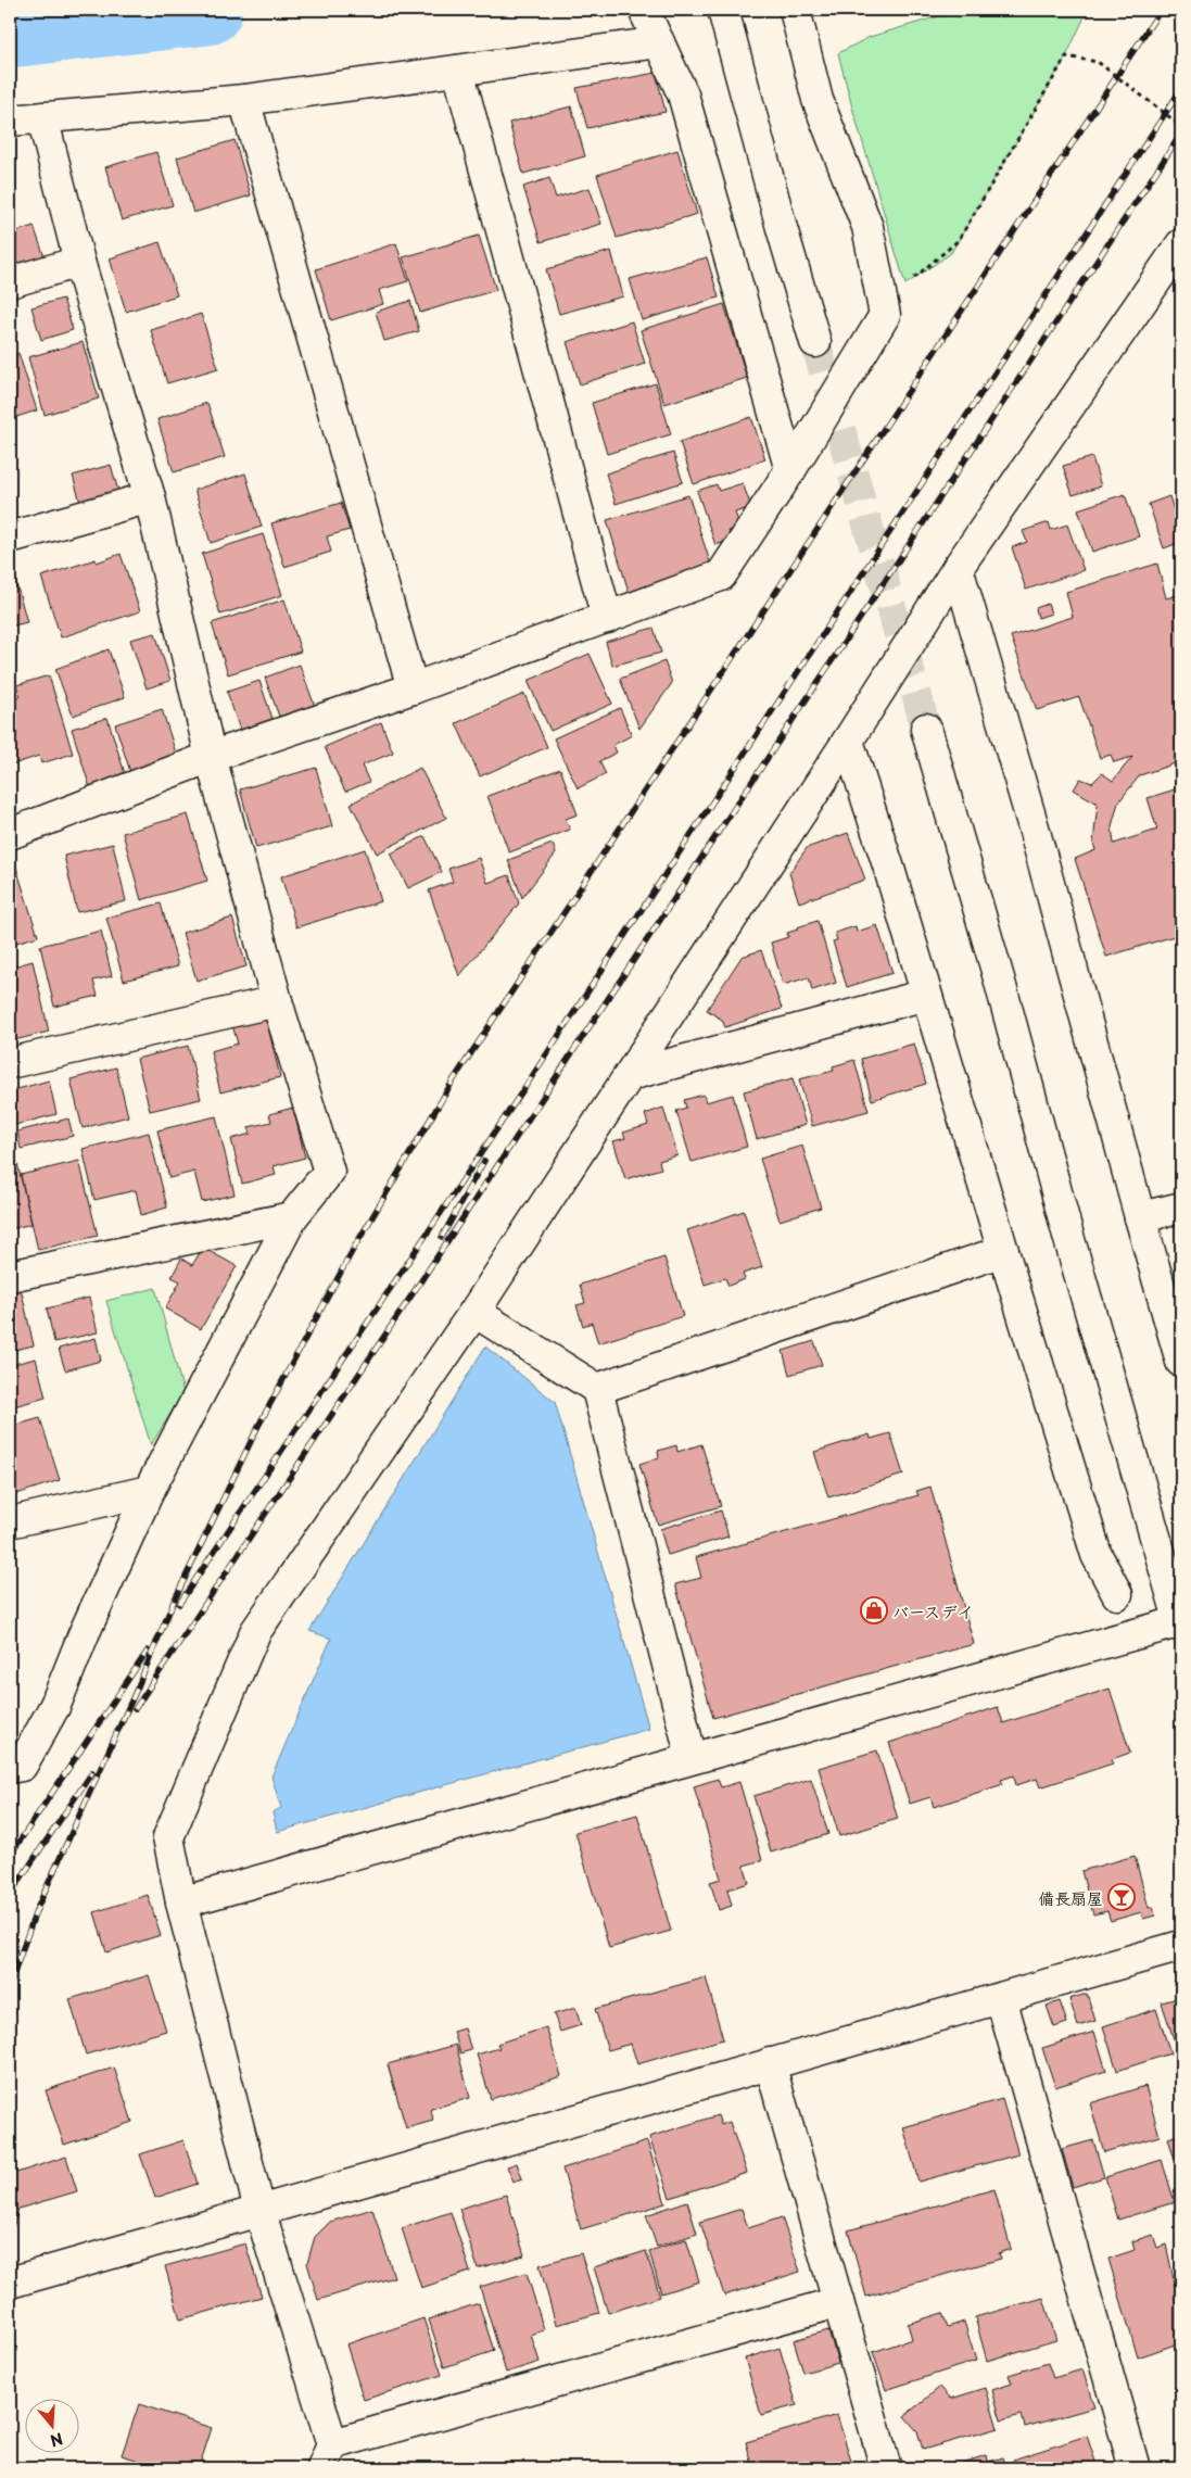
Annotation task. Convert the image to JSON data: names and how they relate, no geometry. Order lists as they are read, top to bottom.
{
  "places": {
    "shop": ["バースデイ"],
    "bar": ["備長扇屋"]
  },
  "north": "bottom"
}
